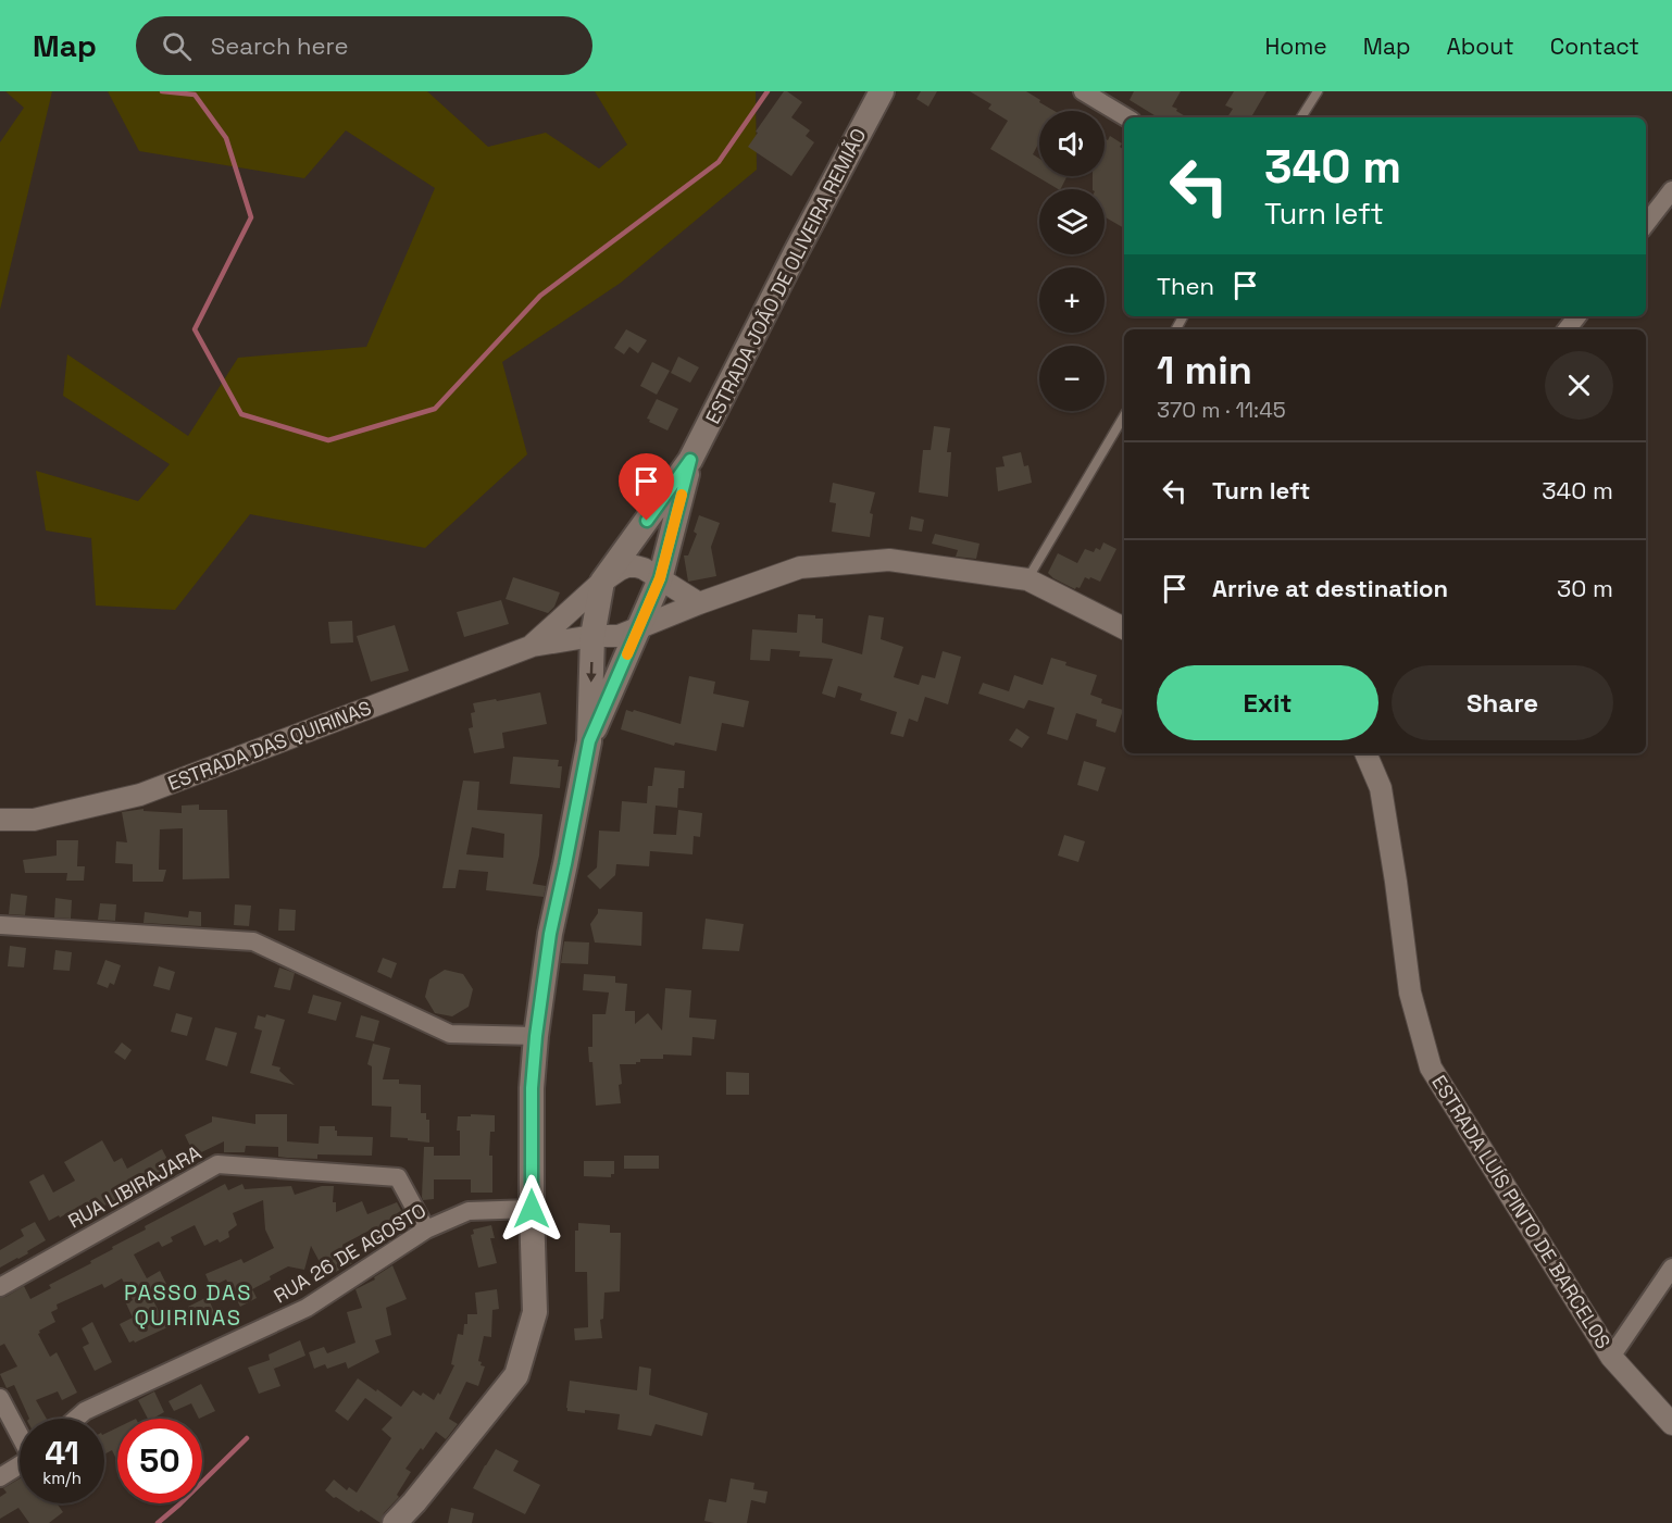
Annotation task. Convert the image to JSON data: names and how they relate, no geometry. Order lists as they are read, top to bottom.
{
  "streets": {
    "main road": ["ESTRADA JOÃO DE OLIVEIRA REMIÃO"],
    "street": [
      "ESTRADA DAS QUIRINAS",
      "RUA LIBIRAJARA",
      "ESTRADA LUÍS PINTO DE BARCELOS",
      "RUA 26 DE AGOSTO"
    ]
  },
  "crossings": [
    ["ESTRADA JOÃO DE OLIVEIRA REMIÃO", "ESTRADA DAS QUIRINAS"],
    ["ESTRADA JOÃO DE OLIVEIRA REMIÃO", "RUA 26 DE AGOSTO"],
    ["RUA LIBIRAJARA", "RUA 26 DE AGOSTO"]
  ],
  "districts": ["PASSO DAS QUIRINAS"],
  "page": {
    "header": "Map",
    "search": "Search here",
    "nav": [
      "Home",
      "Map",
      "About",
      "Contact"
    ],
    "map_buttons": ["+", "−"],
    "turn": ["340 m", "Turn left"],
    "then": "Then",
    "heading": ["1 min", "370 m · 11:45"],
    "list": [
      {
        "name": "Turn left",
        "value": "340 m"
      },
      {
        "name": "Arrive at destination",
        "value": "30 m"
      }
    ],
    "buttons": ["Exit", "Share"],
    "speed": "41 km/h",
    "limit": "50"
  }
}
